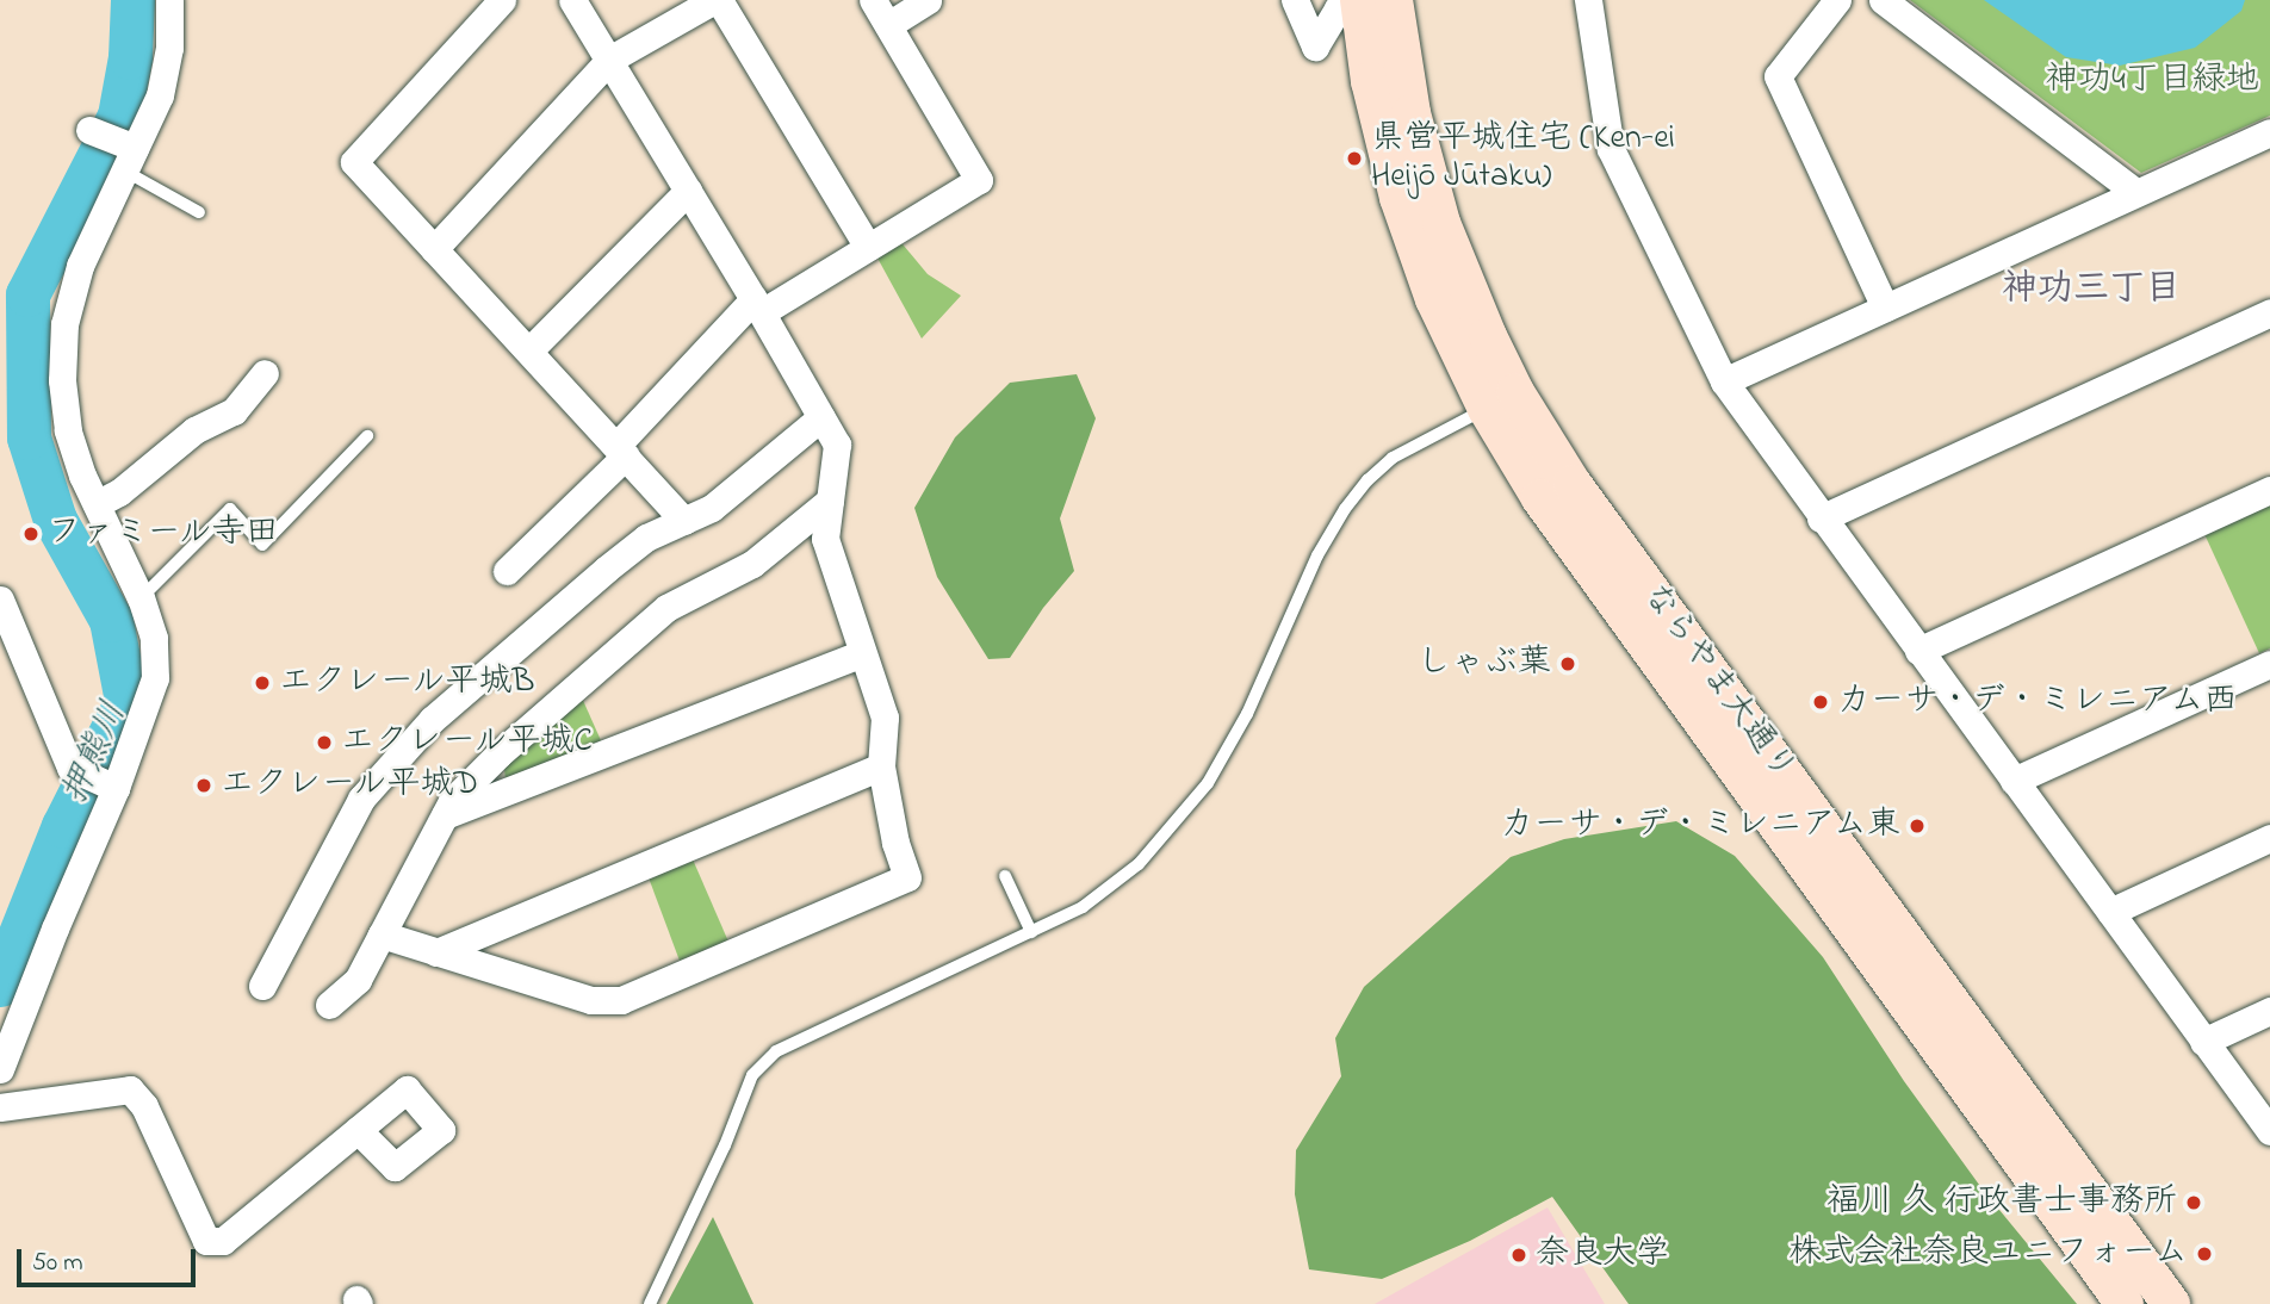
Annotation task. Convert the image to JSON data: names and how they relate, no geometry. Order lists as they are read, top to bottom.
{
  "streets": {
    "street": ["ならやま大通り"]
  },
  "districts": ["神功三丁目"],
  "water": ["押熊川"],
  "parks": ["神功4丁目緑地"],
  "places": [
    "県営平城住宅 (Ken-ei Heijō Jūtaku)",
    "ファミール寺田",
    "しゃぶ葉",
    "エクレール平城B",
    "カーサ・デ・ミレニアム西",
    "エクレール平城C",
    "エクレール平城D",
    "カーサ・デ・ミレニアム東",
    "福川 久 行政書士事務所",
    "株式会社奈良ユニフォーム",
    "奈良大学"
  ],
  "scale_bar": "50 m"
}
